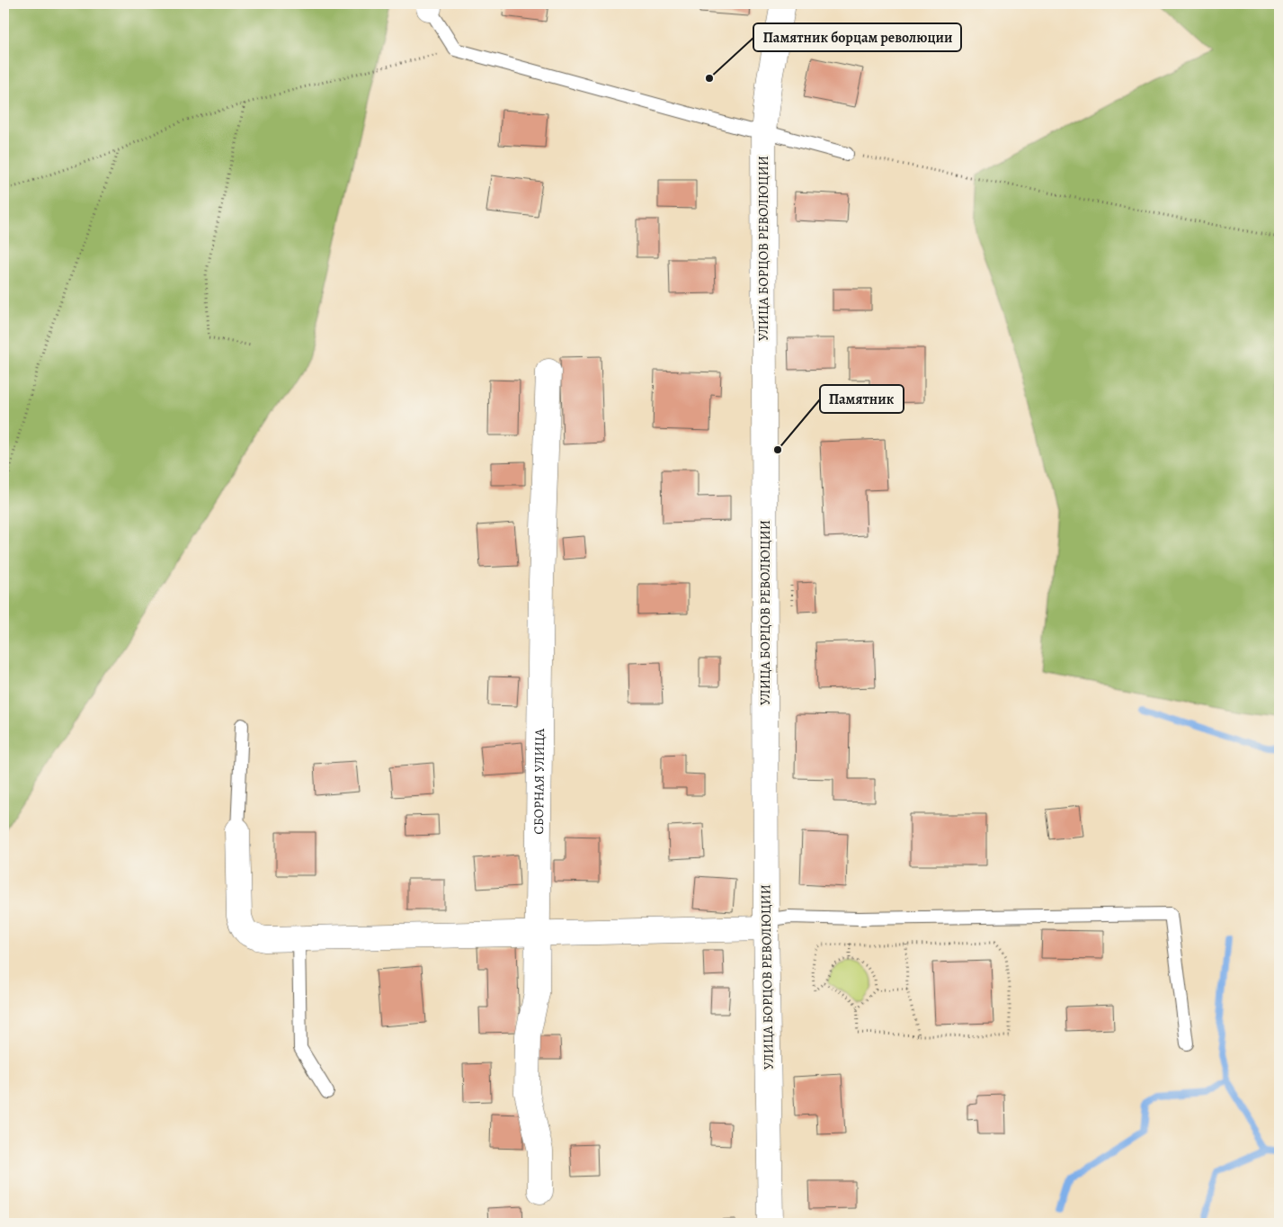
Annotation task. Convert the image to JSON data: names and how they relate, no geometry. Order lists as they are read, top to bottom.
{
  "streets": {
    "street": ["УЛИЦА БОРЦОВ РЕВОЛЮЦИИ", "СБОРНАЯ УЛИЦА"]
  },
  "places": ["Памятник борцам революции", "Памятник"]
}
